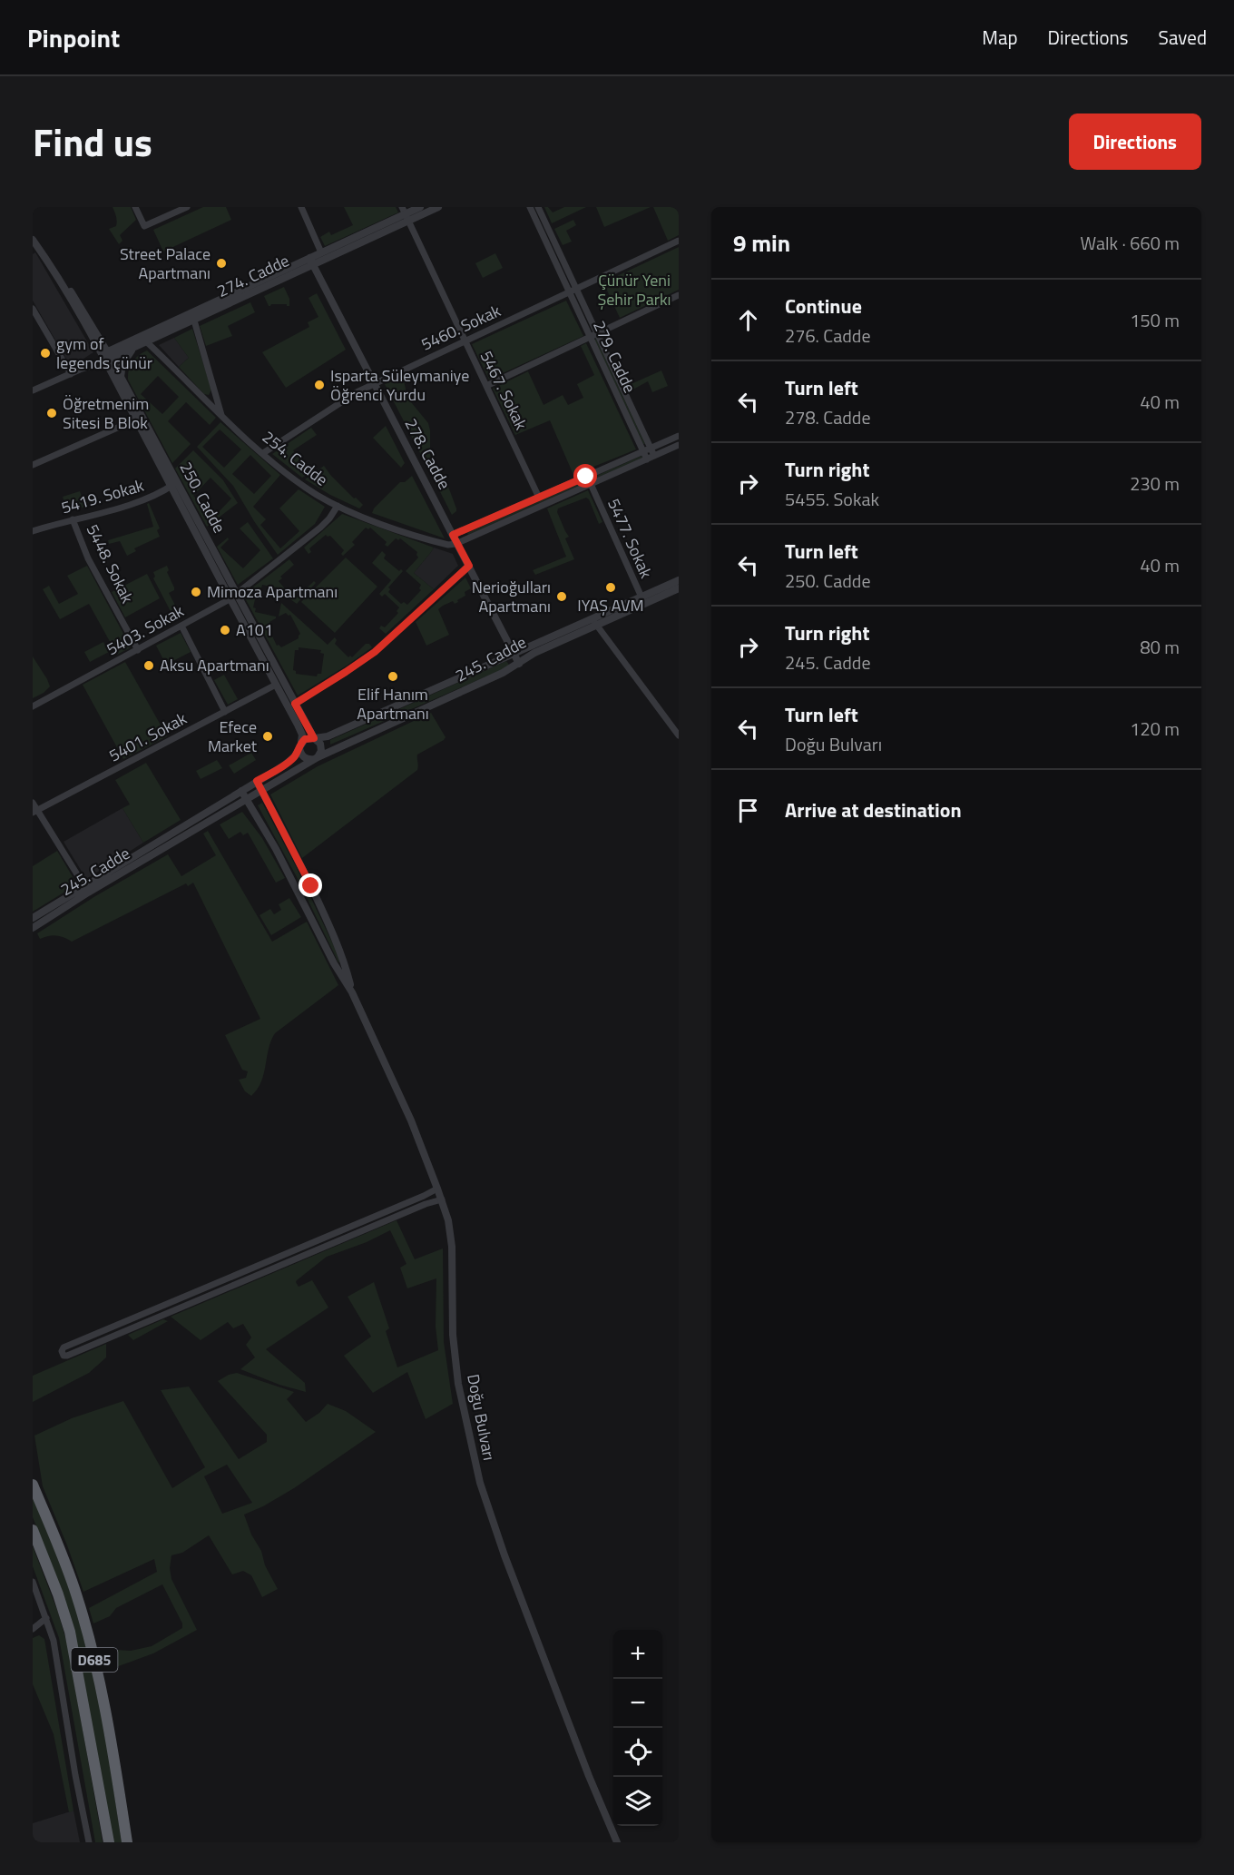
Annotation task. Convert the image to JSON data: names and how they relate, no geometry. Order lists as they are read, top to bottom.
{
  "streets": {
    "highway": ["D685"],
    "street": [
      "274. Cadde",
      "5460. Sokak",
      "279. Cadde",
      "5467. Sokak",
      "278. Cadde",
      "254. Cadde",
      "5419. Sokak",
      "250. Cadde",
      "5477. Sokak",
      "5448. Sokak",
      "5403. Sokak",
      "245. Cadde",
      "5401. Sokak",
      "Doğu Bulvarı"
    ]
  },
  "crossings": [
    ["274. Cadde", "5467. Sokak"],
    ["274. Cadde", "278. Cadde"],
    ["274. Cadde", "254. Cadde"],
    ["274. Cadde", "250. Cadde"],
    ["5460. Sokak", "279. Cadde"],
    ["5460. Sokak", "5467. Sokak"],
    ["5460. Sokak", "278. Cadde"],
    ["5460. Sokak", "254. Cadde"],
    ["278. Cadde", "254. Cadde"],
    ["278. Cadde", "245. Cadde"],
    ["254. Cadde", "5403. Sokak"],
    ["5419. Sokak", "250. Cadde"],
    ["5419. Sokak", "5448. Sokak"],
    ["250. Cadde", "5403. Sokak"],
    ["250. Cadde", "245. Cadde"],
    ["250. Cadde", "5401. Sokak"],
    ["5477. Sokak", "245. Cadde"],
    ["5448. Sokak", "5403. Sokak"],
    ["245. Cadde", "Doğu Bulvarı"]
  ],
  "parks": ["Çünür Yeni Şehir Parkı"],
  "places": [
    "Street Palace Apartmanı",
    "gym of legends çünür",
    "Isparta Süleymaniye Öğrenci Yurdu",
    "Öğretmenim Sitesi B Blok",
    "IYAŞ AVM",
    "Mimoza Apartmanı",
    "Nerioğulları Apartmanı",
    "A101",
    "Aksu Apartmanı",
    "Elif Hanım Apartmanı",
    "Efece Market"
  ],
  "page": {
    "header": "Pinpoint",
    "nav": ["Map", "Directions", "Saved"],
    "title": "Find us",
    "buttons": "Directions",
    "heading": ["9 min", "Walk · 660 m"],
    "list": [
      ["Continue", "276. Cadde", "150 m"],
      ["Turn left", "278. Cadde", "40 m"],
      ["Turn right", "5455. Sokak", "230 m"],
      ["Turn left", "250. Cadde", "40 m"],
      ["Turn right", "245. Cadde", "80 m"],
      ["Turn left", "Doğu Bulvarı", "120 m"],
      "Arrive at destination"
    ],
    "map_buttons": ["+", "−"]
  }
}
